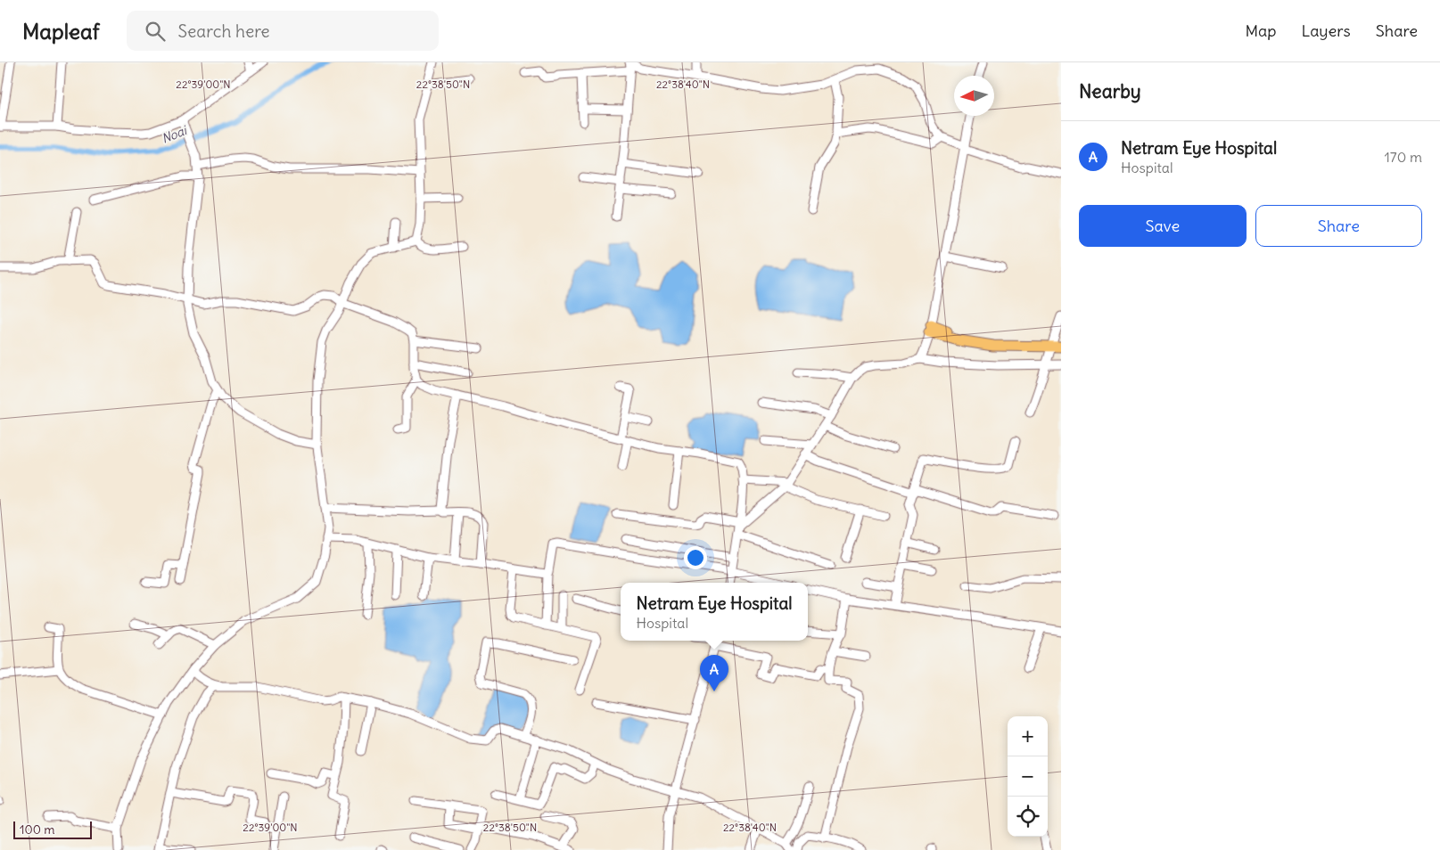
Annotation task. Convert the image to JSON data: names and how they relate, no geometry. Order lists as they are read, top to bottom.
{
  "water": ["Noai"],
  "scale_bar": "100 m",
  "north": "left",
  "page": {
    "header": "Mapleaf",
    "search": "Search here",
    "nav": ["Map", "Layers", "Share"],
    "heading": "Nearby",
    "list": [
      {
        "mark": "A",
        "name": "Netram Eye Hospital",
        "note": "Hospital",
        "value": "170 m"
      }
    ],
    "buttons": ["Save", "Share"],
    "popup": ["Netram Eye Hospital", "Hospital"],
    "pins": "A",
    "map_buttons": ["+", "−"],
    "scale": "100 m"
  },
  "coordinates": ["22°39'00\"N", "22°38'50\"N", "22°38'40\"N"]
}
